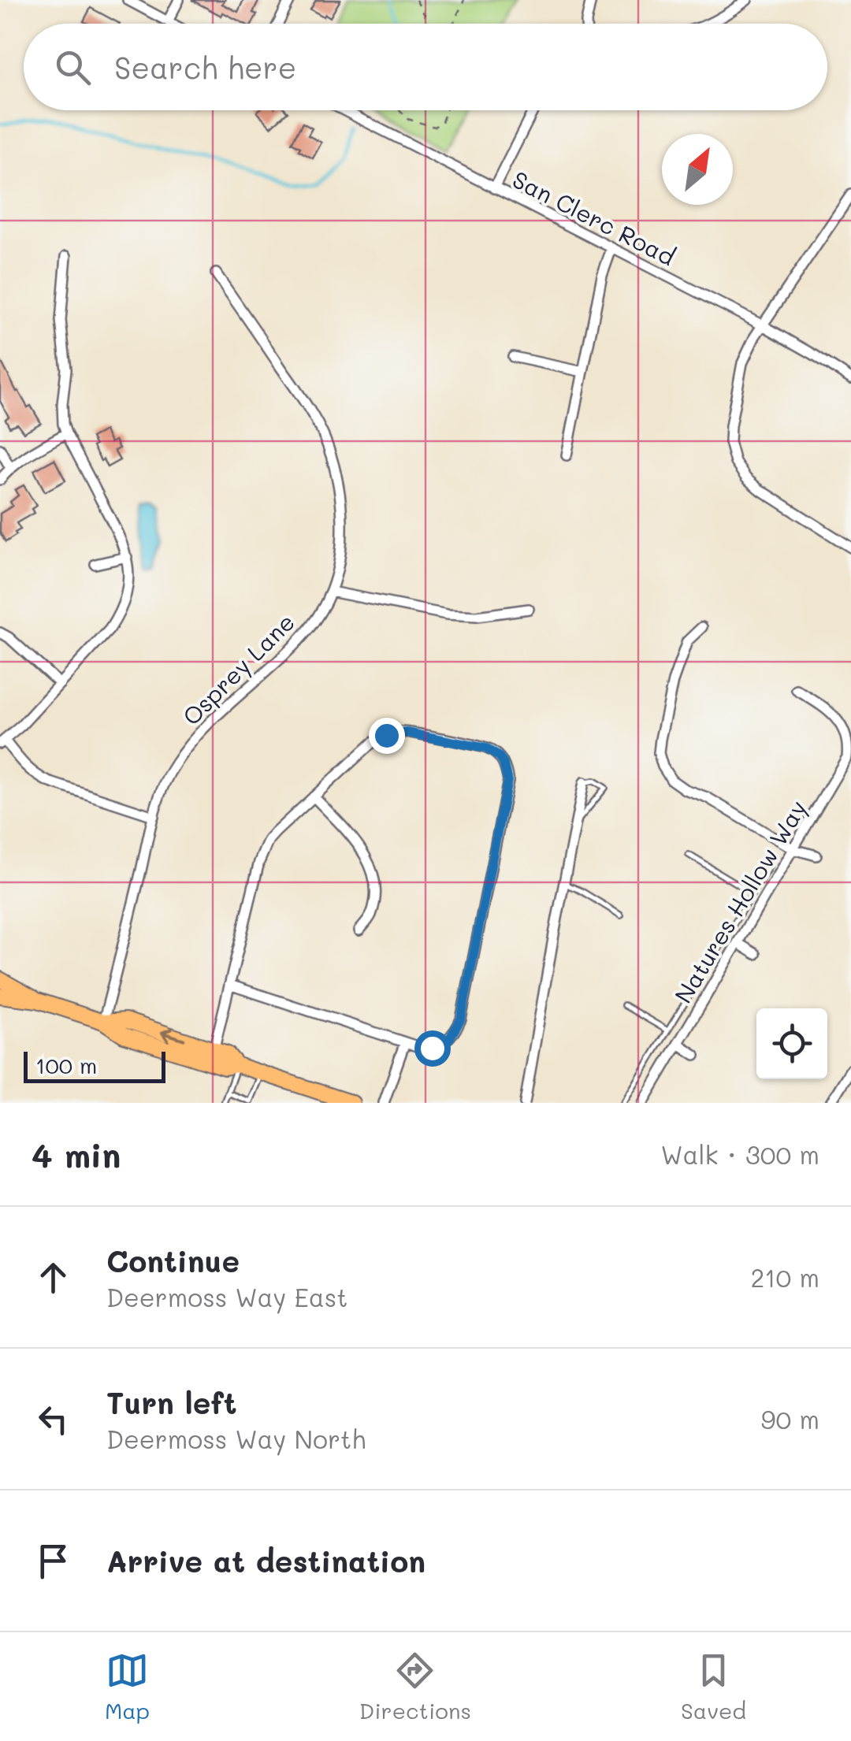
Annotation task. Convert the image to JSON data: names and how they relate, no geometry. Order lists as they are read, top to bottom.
{
  "streets": {
    "street": ["San Clerc Road", "Osprey Lane", "Natures Hollow Way"]
  },
  "scale_bar": "100 m",
  "north": "top right",
  "page": {
    "search": "Search here",
    "scale": "100 m",
    "heading": ["4 min", "Walk · 300 m"],
    "list": [
      ["Continue", "Deermoss Way East", "210 m"],
      ["Turn left", "Deermoss Way North", "90 m"],
      "Arrive at destination"
    ],
    "nav": ["Map", "Directions", "Saved"]
  }
}
